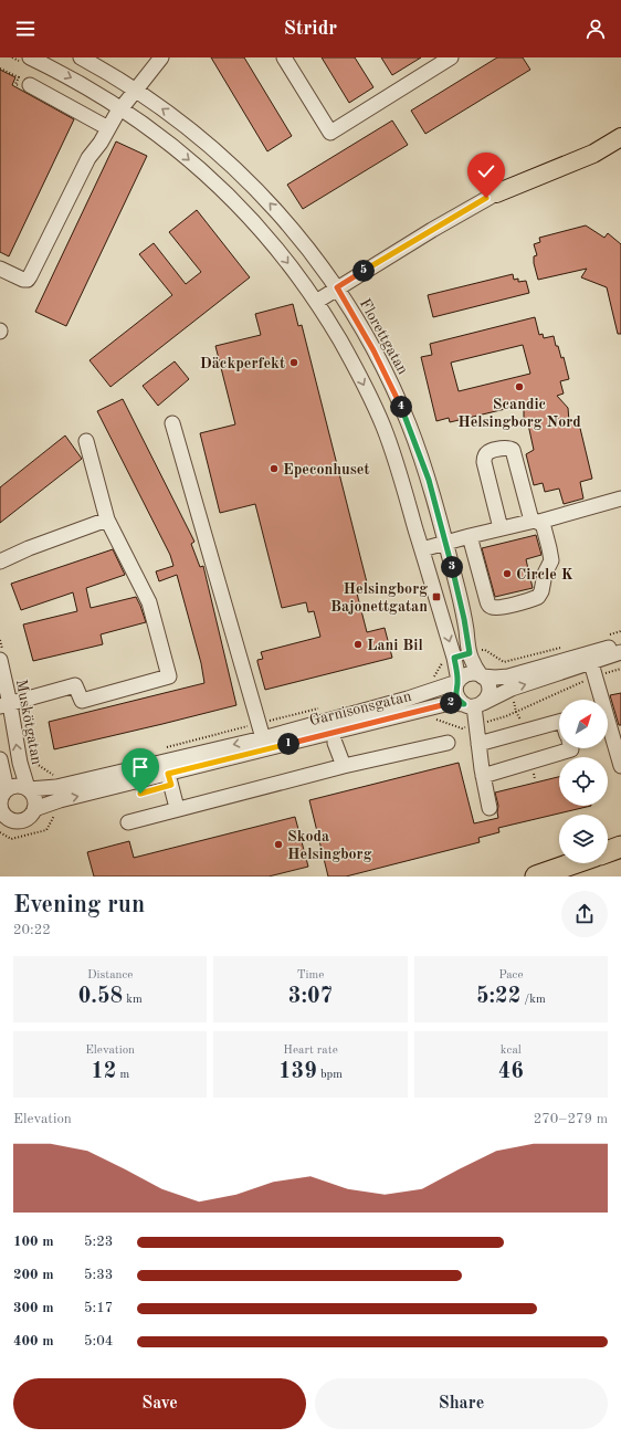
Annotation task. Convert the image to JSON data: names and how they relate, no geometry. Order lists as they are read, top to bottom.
{
  "streets": {
    "street": ["Florettgatan", "Garnisonsgatan", "Muskötgatan"]
  },
  "crossings": [
    ["Florettgatan", "Garnisonsgatan"],
    ["Garnisonsgatan", "Muskötgatan"]
  ],
  "one_way": ["Muskötgatan"],
  "places": {
    "other": [
      "Däckperfekt",
      "Scandic Helsingborg Nord",
      "Epeconhuset",
      "Circle K",
      "Lani Bil",
      "Skoda Helsingborg"
    ],
    "transit": ["Helsingborg Bajonettgatan"]
  },
  "north": "top right",
  "page": {
    "header": "Stridr",
    "pins": [
      "5",
      "4",
      "3",
      "2",
      "1"
    ],
    "heading": ["Evening run", "20:22"],
    "stats": [
      ["Distance", "0.58 km"],
      ["Time", "3:07"],
      ["Pace", "5:22 /km"],
      ["Elevation", "12 m"],
      ["Heart rate", "139 bpm"],
      ["kcal", "46"]
    ],
    "chart": ["Elevation", "270–279 m"],
    "list": [
      {
        "name": "100 m",
        "note": "5:23"
      },
      {
        "name": "200 m",
        "note": "5:33"
      },
      {
        "name": "300 m",
        "note": "5:17"
      },
      {
        "name": "400 m",
        "note": "5:04"
      }
    ],
    "buttons": ["Save", "Share"]
  }
}
